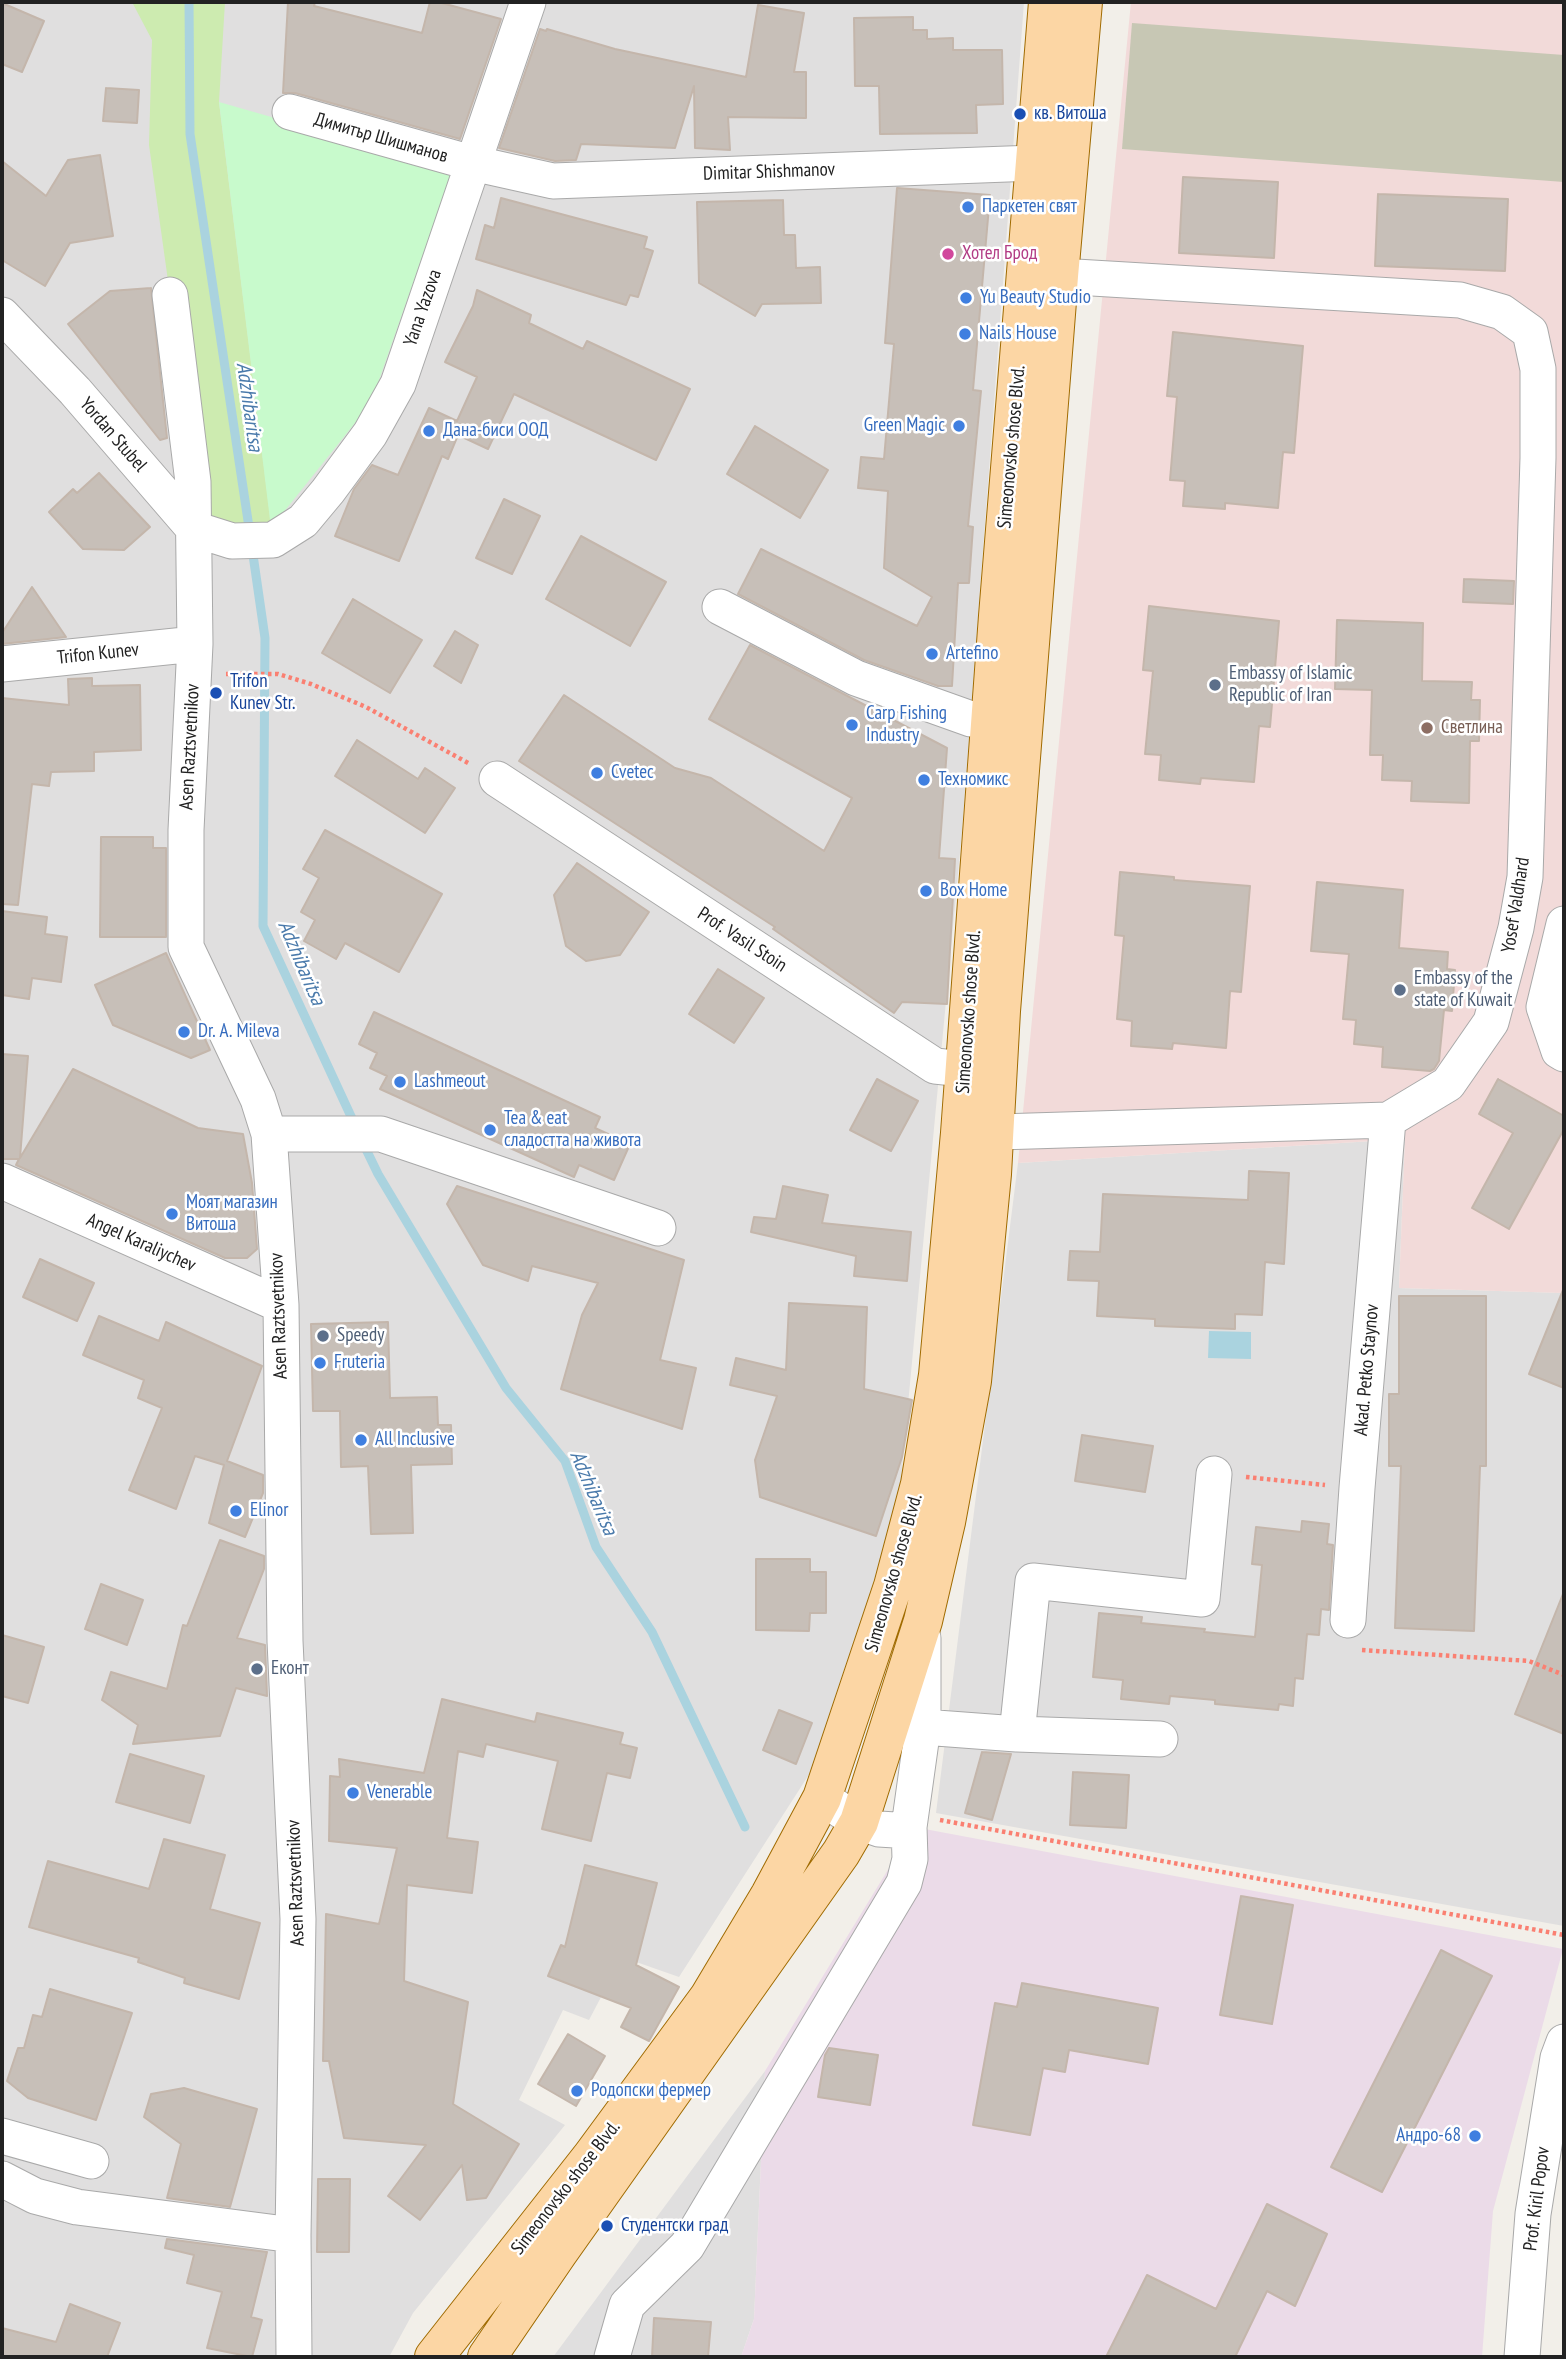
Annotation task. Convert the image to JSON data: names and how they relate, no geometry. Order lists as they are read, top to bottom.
{
  "streets": {
    "main road": ["Simeonovsko shose Blvd."],
    "street": [
      "Димитър Шишманов",
      "Dimitar Shishmanov",
      "Yana Yazova",
      "Yordan Stubel",
      "Trifon Kunev",
      "Asen Raztsvetnikov",
      "Yosef Valdhard",
      "Prof. Vasil Stoin",
      "Angel Karaliychev",
      "Akad. Petko Staynov",
      "Prof. Kiril Popov"
    ]
  },
  "crossings": [
    ["Димитър Шишманов", "Dimitar Shishmanov"],
    ["Димитър Шишманов", "Yana Yazova"],
    ["Dimitar Shishmanov", "Yana Yazova"],
    ["Dimitar Shishmanov", "Simeonovsko shose Blvd."],
    ["Yana Yazova", "Yordan Stubel"],
    ["Yana Yazova", "Asen Raztsvetnikov"],
    ["Yordan Stubel", "Asen Raztsvetnikov"],
    ["Simeonovsko shose Blvd.", "Yosef Valdhard"],
    ["Simeonovsko shose Blvd.", "Prof. Vasil Stoin"],
    ["Trifon Kunev", "Asen Raztsvetnikov"],
    ["Asen Raztsvetnikov", "Angel Karaliychev"],
    ["Yosef Valdhard", "Akad. Petko Staynov"]
  ],
  "water": ["Adzhibaritsa"],
  "places": [
    "кв. Витоша",
    "Паркетен свят",
    "Хотел Брод",
    "Yu Beauty Studio",
    "Nails House",
    "Green Magic",
    "Дана-биси ООД",
    "Artefino",
    "Embassy of Islamic Republic of Iran",
    "Trifon Kunev Str.",
    "Carp Fishing Industry",
    "Светлина",
    "Cvetec",
    "Техномикс",
    "Box Home",
    "Embassy of the state of Kuwait",
    "Dr. A. Mileva",
    "Lashmeout",
    "Tea & eat сладостта на живота",
    "Моят магазин Витоша",
    "Speedy",
    "Fruteria",
    "All Inclusive",
    "Elinor",
    "Еконт",
    "Venerable",
    "Родопски фермер",
    "Андро-68",
    "Студентски град"
  ]
}
